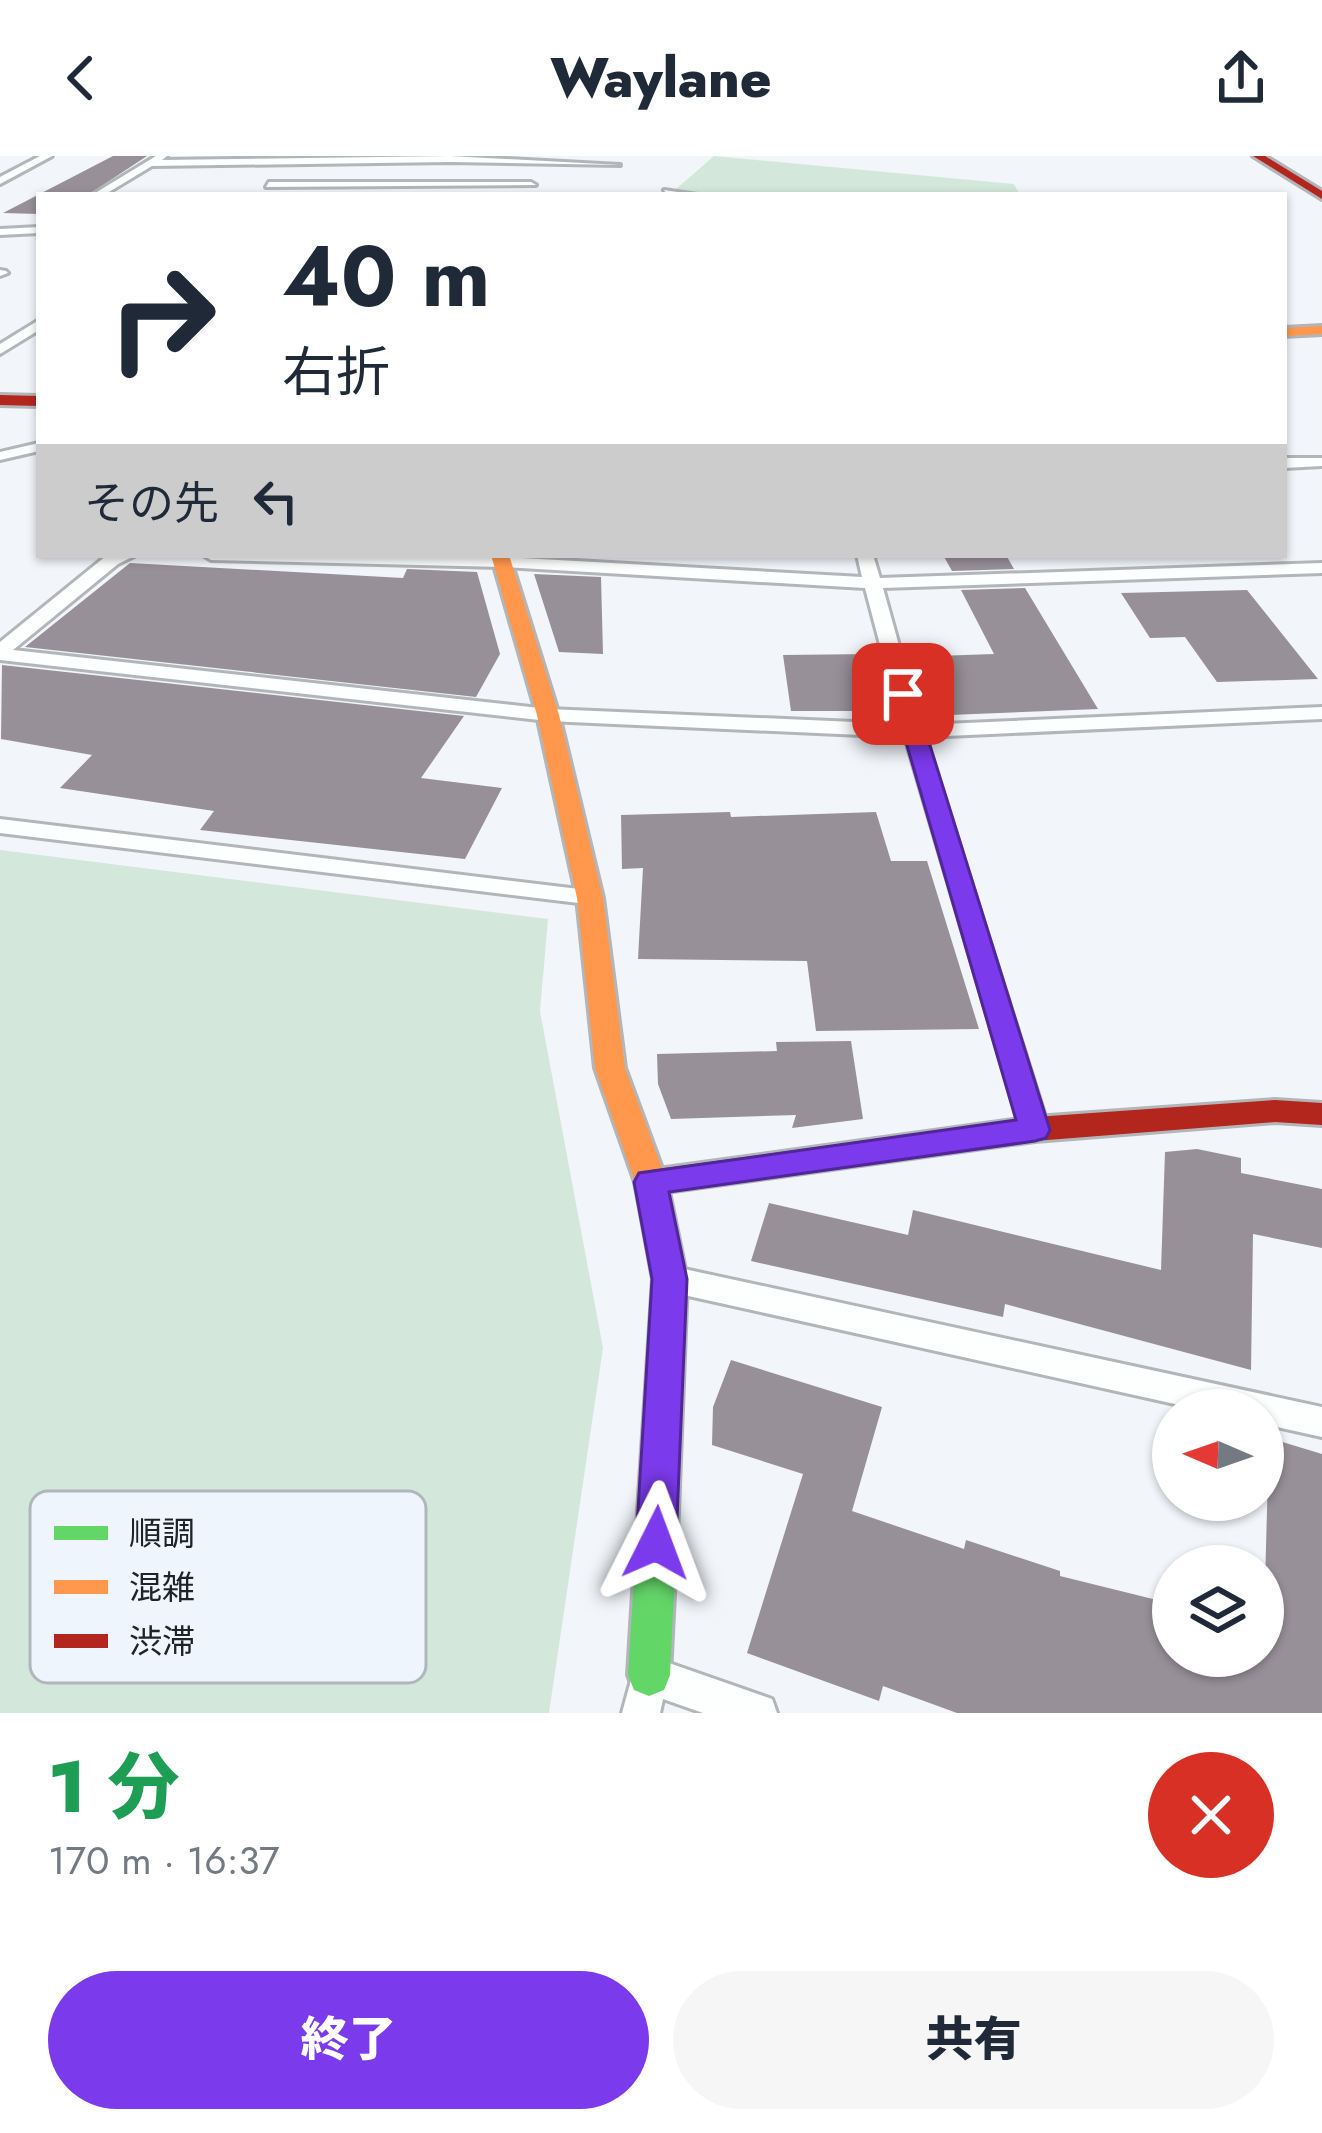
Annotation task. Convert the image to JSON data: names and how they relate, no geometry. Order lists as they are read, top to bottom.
{
  "legend": ["順調", "混雑", "渋滞"],
  "north": "left",
  "page": {
    "header": "Waylane",
    "turn": ["40 m", "右折"],
    "then": "その先",
    "heading": ["1 分", "170 m · 16:37"],
    "buttons": ["終了", "共有"]
  }
}
